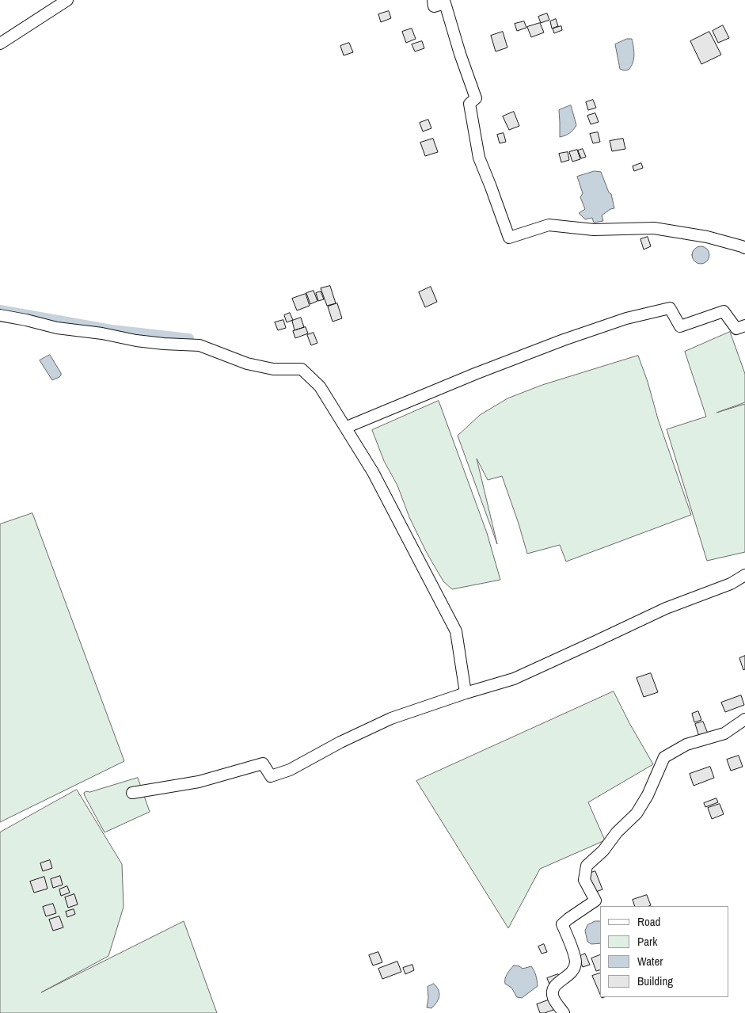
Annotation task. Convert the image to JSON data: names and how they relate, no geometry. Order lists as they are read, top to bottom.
{
  "legend": [
    "Road",
    "Park",
    "Water",
    "Building"
  ]
}
